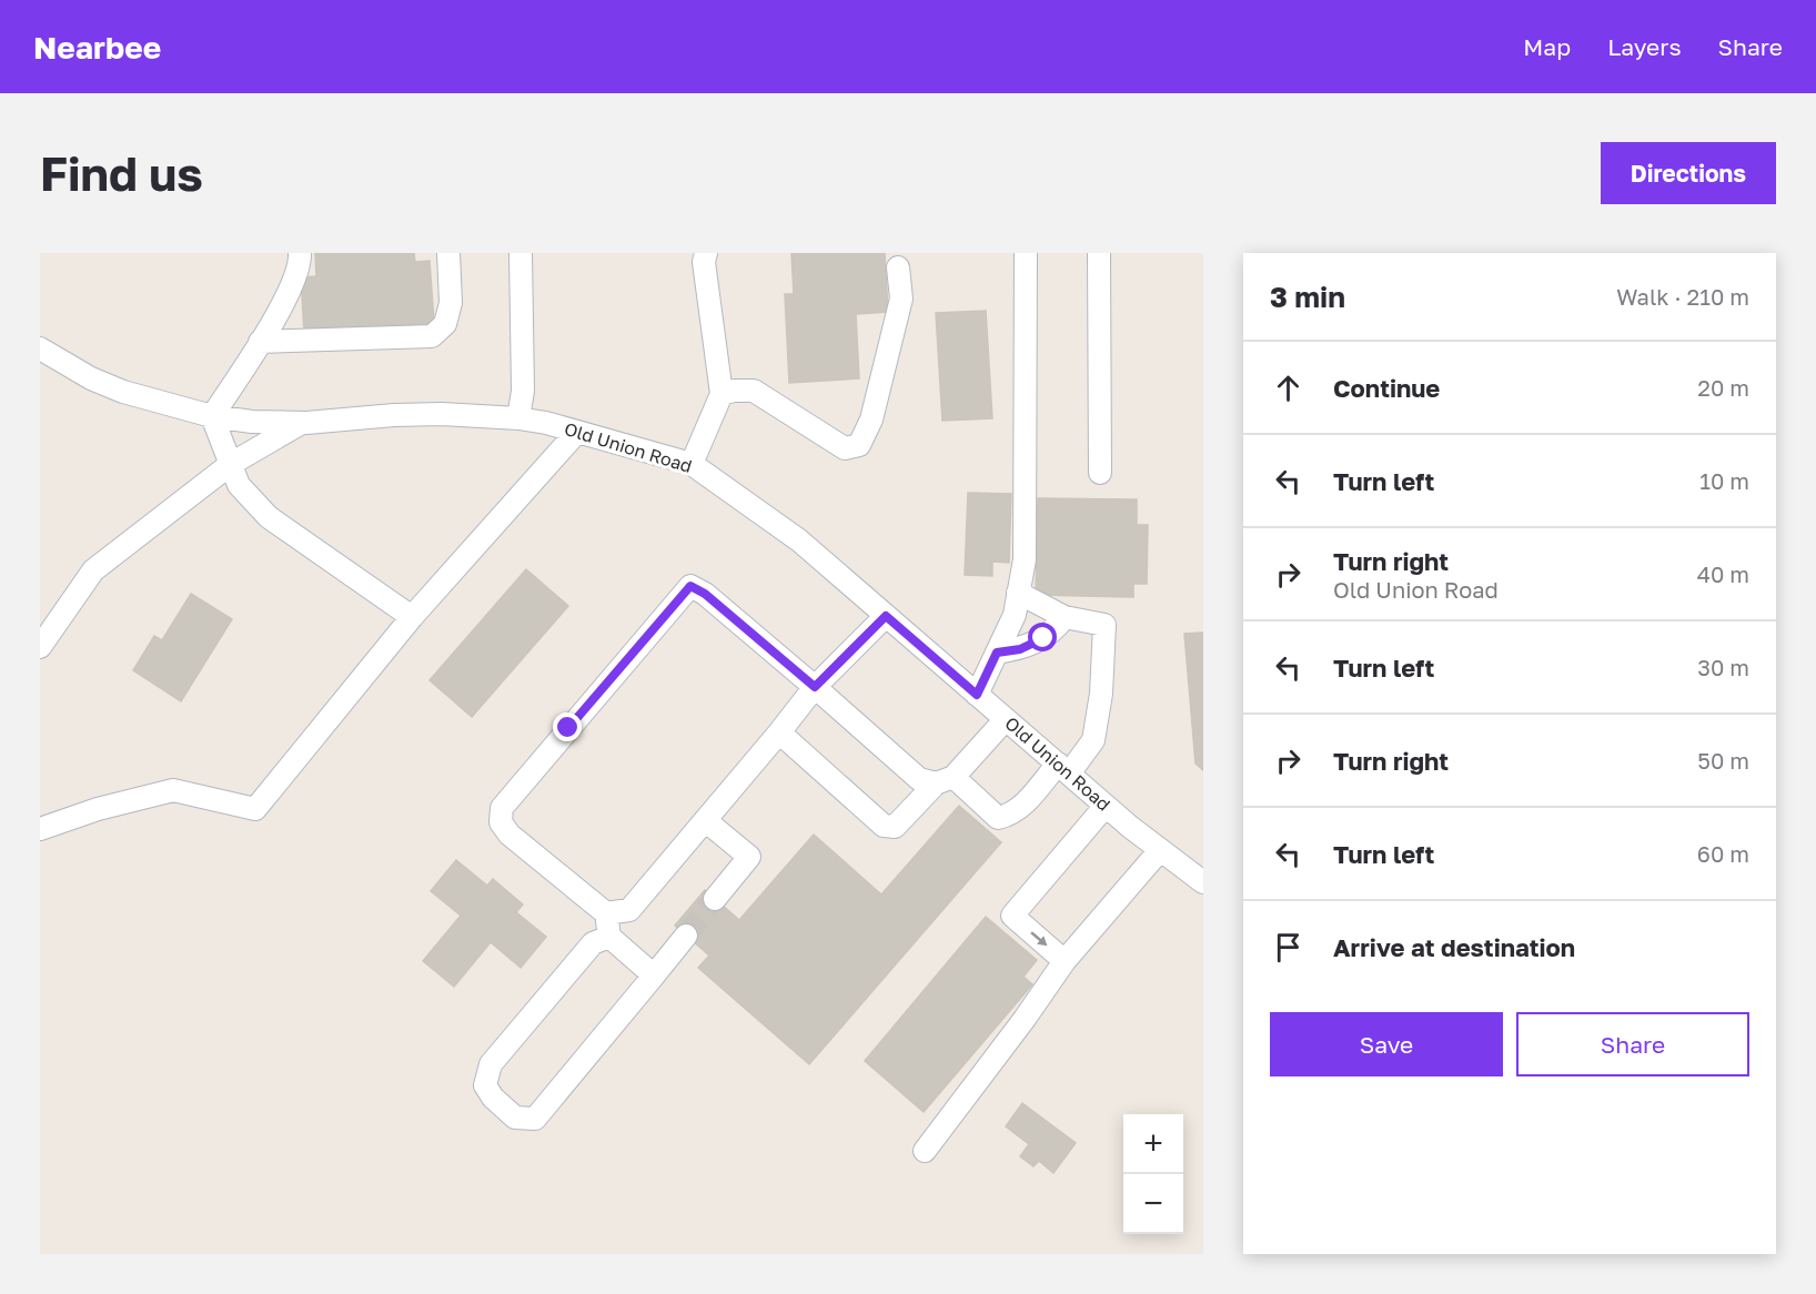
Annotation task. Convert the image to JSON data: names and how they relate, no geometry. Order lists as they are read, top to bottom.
{
  "streets": {
    "street": ["Old Union Road"]
  },
  "page": {
    "header": "Nearbee",
    "nav": ["Map", "Layers", "Share"],
    "buttons": [
      "Directions",
      ["Save", "Share"]
    ],
    "title": "Find us",
    "heading": ["3 min", "Walk · 210 m"],
    "list": [
      ["Continue", "20 m"],
      ["Turn left", "10 m"],
      ["Turn right", "Old Union Road", "40 m"],
      ["Turn left", "30 m"],
      ["Turn right", "50 m"],
      ["Turn left", "60 m"],
      "Arrive at destination"
    ],
    "map_buttons": ["+", "−"]
  }
}
